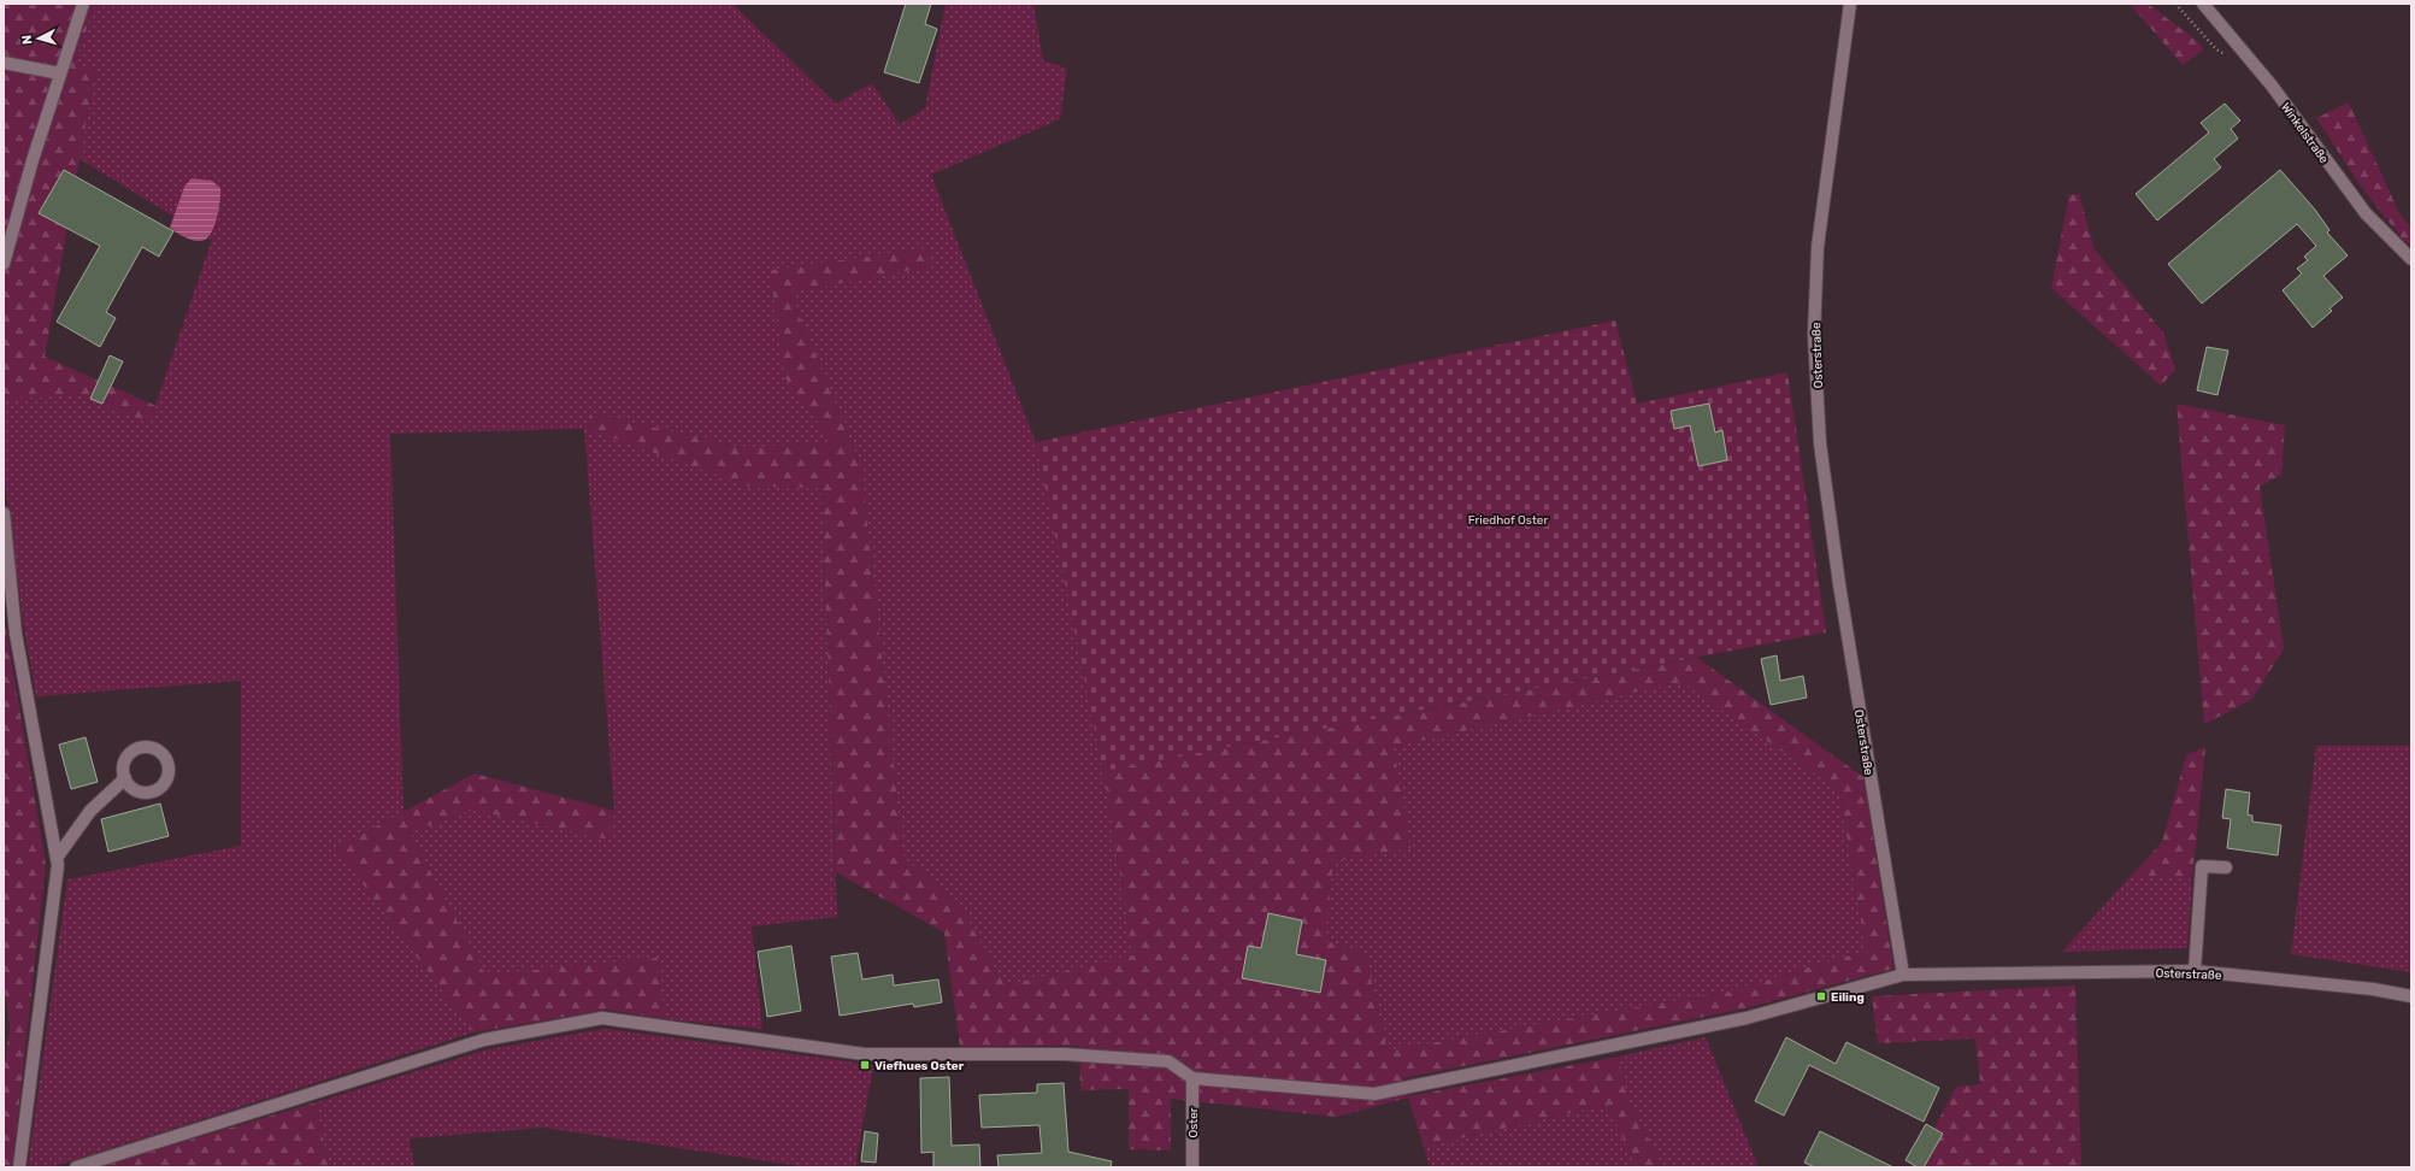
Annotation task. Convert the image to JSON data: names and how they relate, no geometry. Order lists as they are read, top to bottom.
{
  "streets": {
    "street": ["Winkelstraße", "Osterstraße", "Oster"]
  },
  "parks": ["Friedhof Oster"],
  "places": {
    "transit": ["Eiling", "Viefhues Oster"]
  },
  "north": "left"
}
